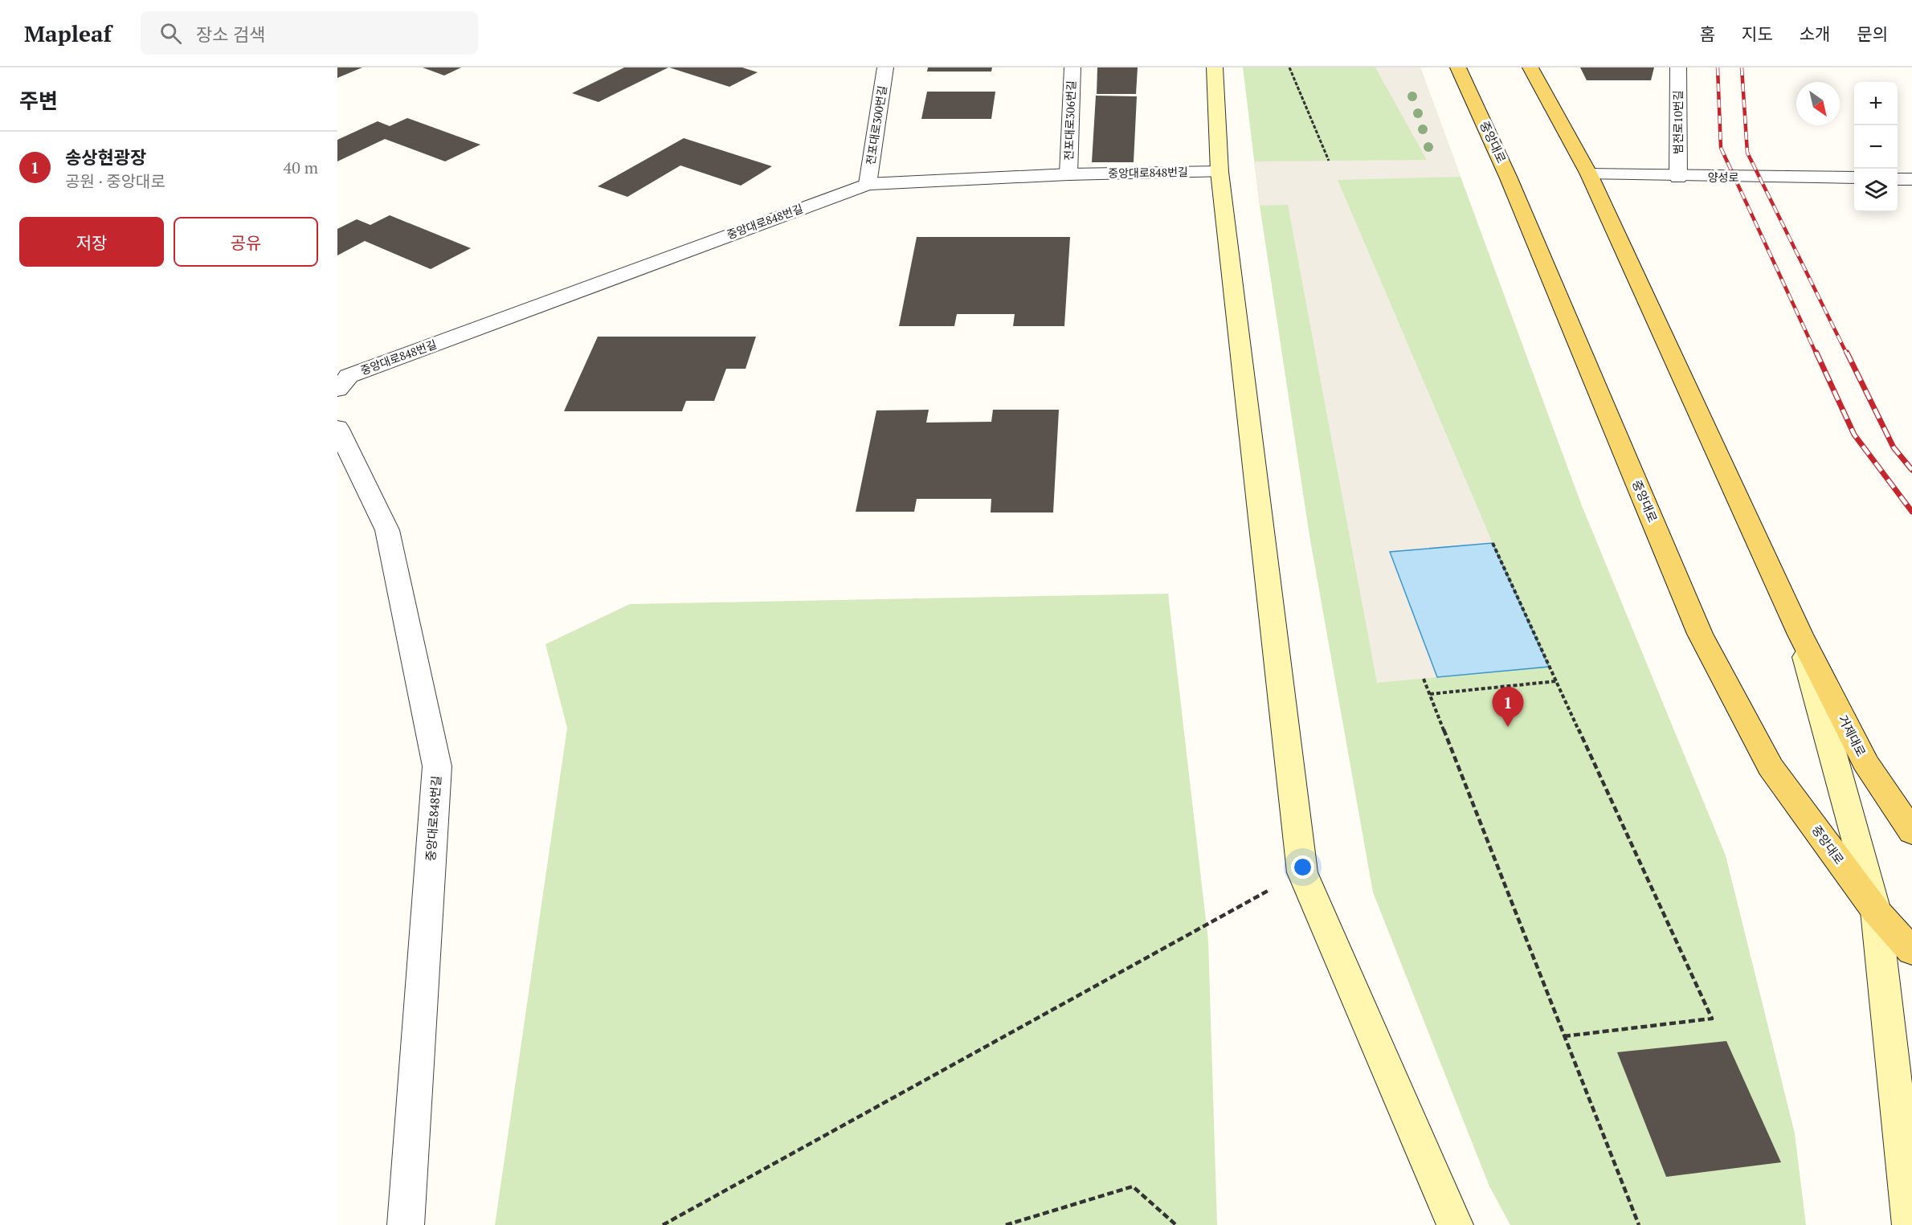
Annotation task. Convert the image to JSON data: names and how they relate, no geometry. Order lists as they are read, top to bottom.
{
  "streets": {
    "main road": ["중앙대로", "거제대로"],
    "street": [
      "전포대로306번길",
      "범전로10번길",
      "전포대로300번길",
      "중앙대로848번길",
      "양성로"
    ]
  },
  "crossings": [
    ["전포대로306번길", "중앙대로848번길"],
    ["범전로10번길", "양성로"],
    ["전포대로300번길", "중앙대로848번길"],
    ["중앙대로", "양성로"],
    ["중앙대로", "거제대로"]
  ],
  "north": "bottom right",
  "page": {
    "header": "Mapleaf",
    "search": "장소 검색",
    "nav": [
      "홈",
      "지도",
      "소개",
      "문의"
    ],
    "heading": "주변",
    "map_buttons": ["+", "−"],
    "list": [
      {
        "mark": "1",
        "name": "송상현광장",
        "note": "공원 · 중앙대로",
        "value": "40 m"
      }
    ],
    "buttons": ["저장", "공유"],
    "pins": "1"
  }
}
